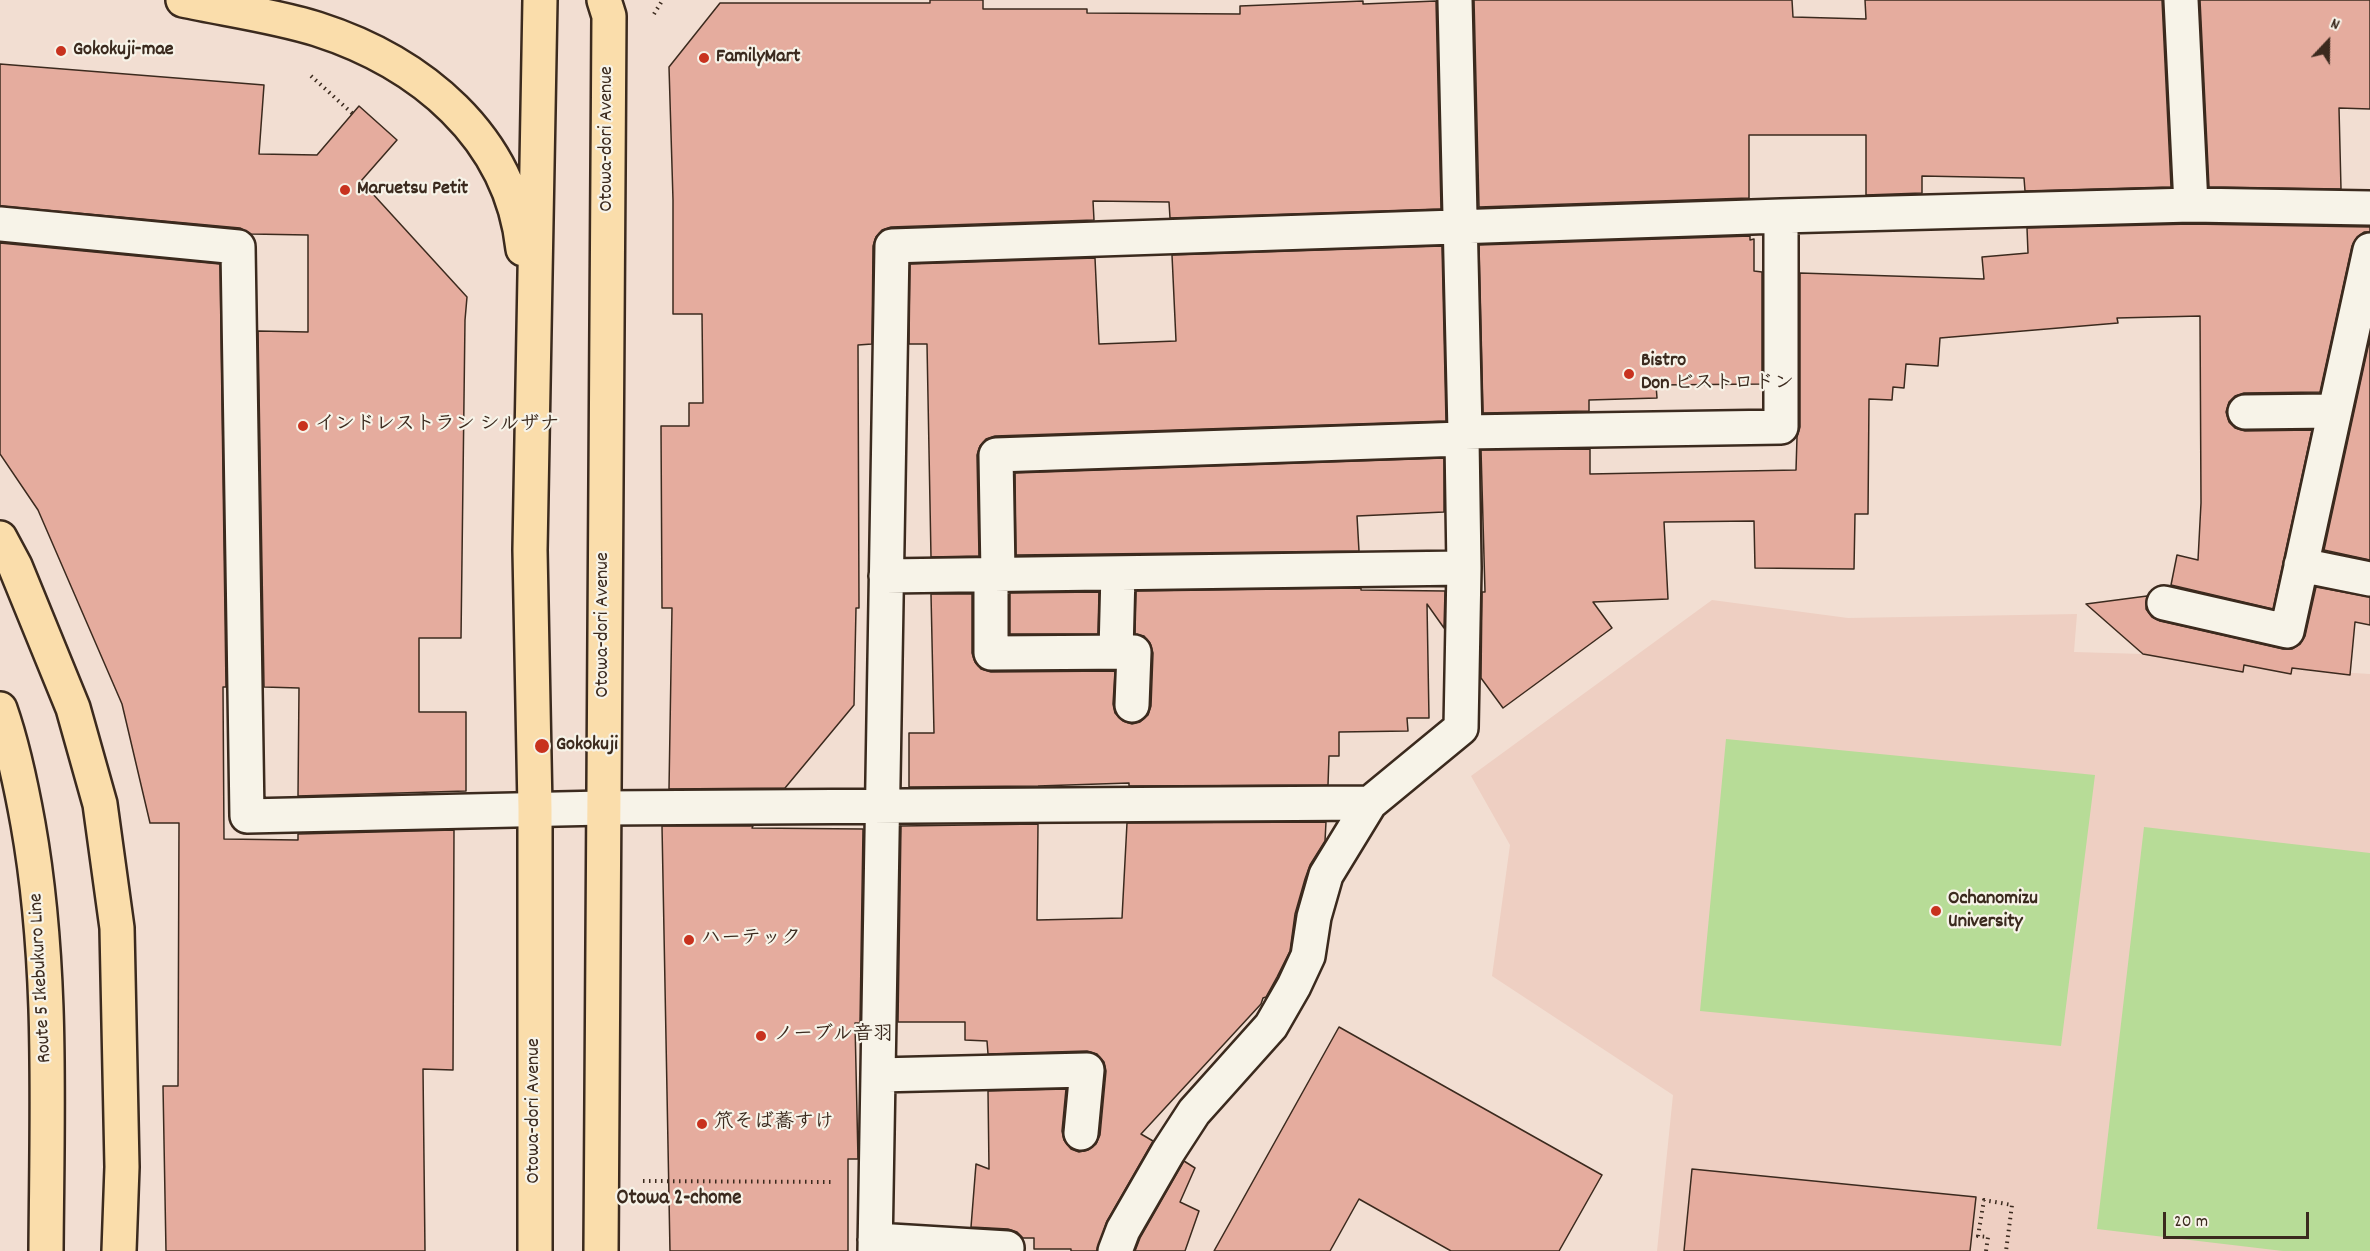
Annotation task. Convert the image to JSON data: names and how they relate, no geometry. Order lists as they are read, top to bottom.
{
  "streets": {
    "main road": ["Otowa-dori Avenue", "Route 5 Ikebukuro Line"]
  },
  "districts": ["Otowa 2-chome"],
  "places": [
    "Gokokuji-mae",
    "FamilyMart",
    "Maruetsu Petit",
    "Bistro Don ビストロドン",
    "インドレストラン シルザナ",
    "Gokokuji",
    "Ochanomizu University",
    "ハーテック",
    "ノーブル音羽",
    "笊そば蕎すけ"
  ],
  "scale_bar": "20 m",
  "north": "top"
}
